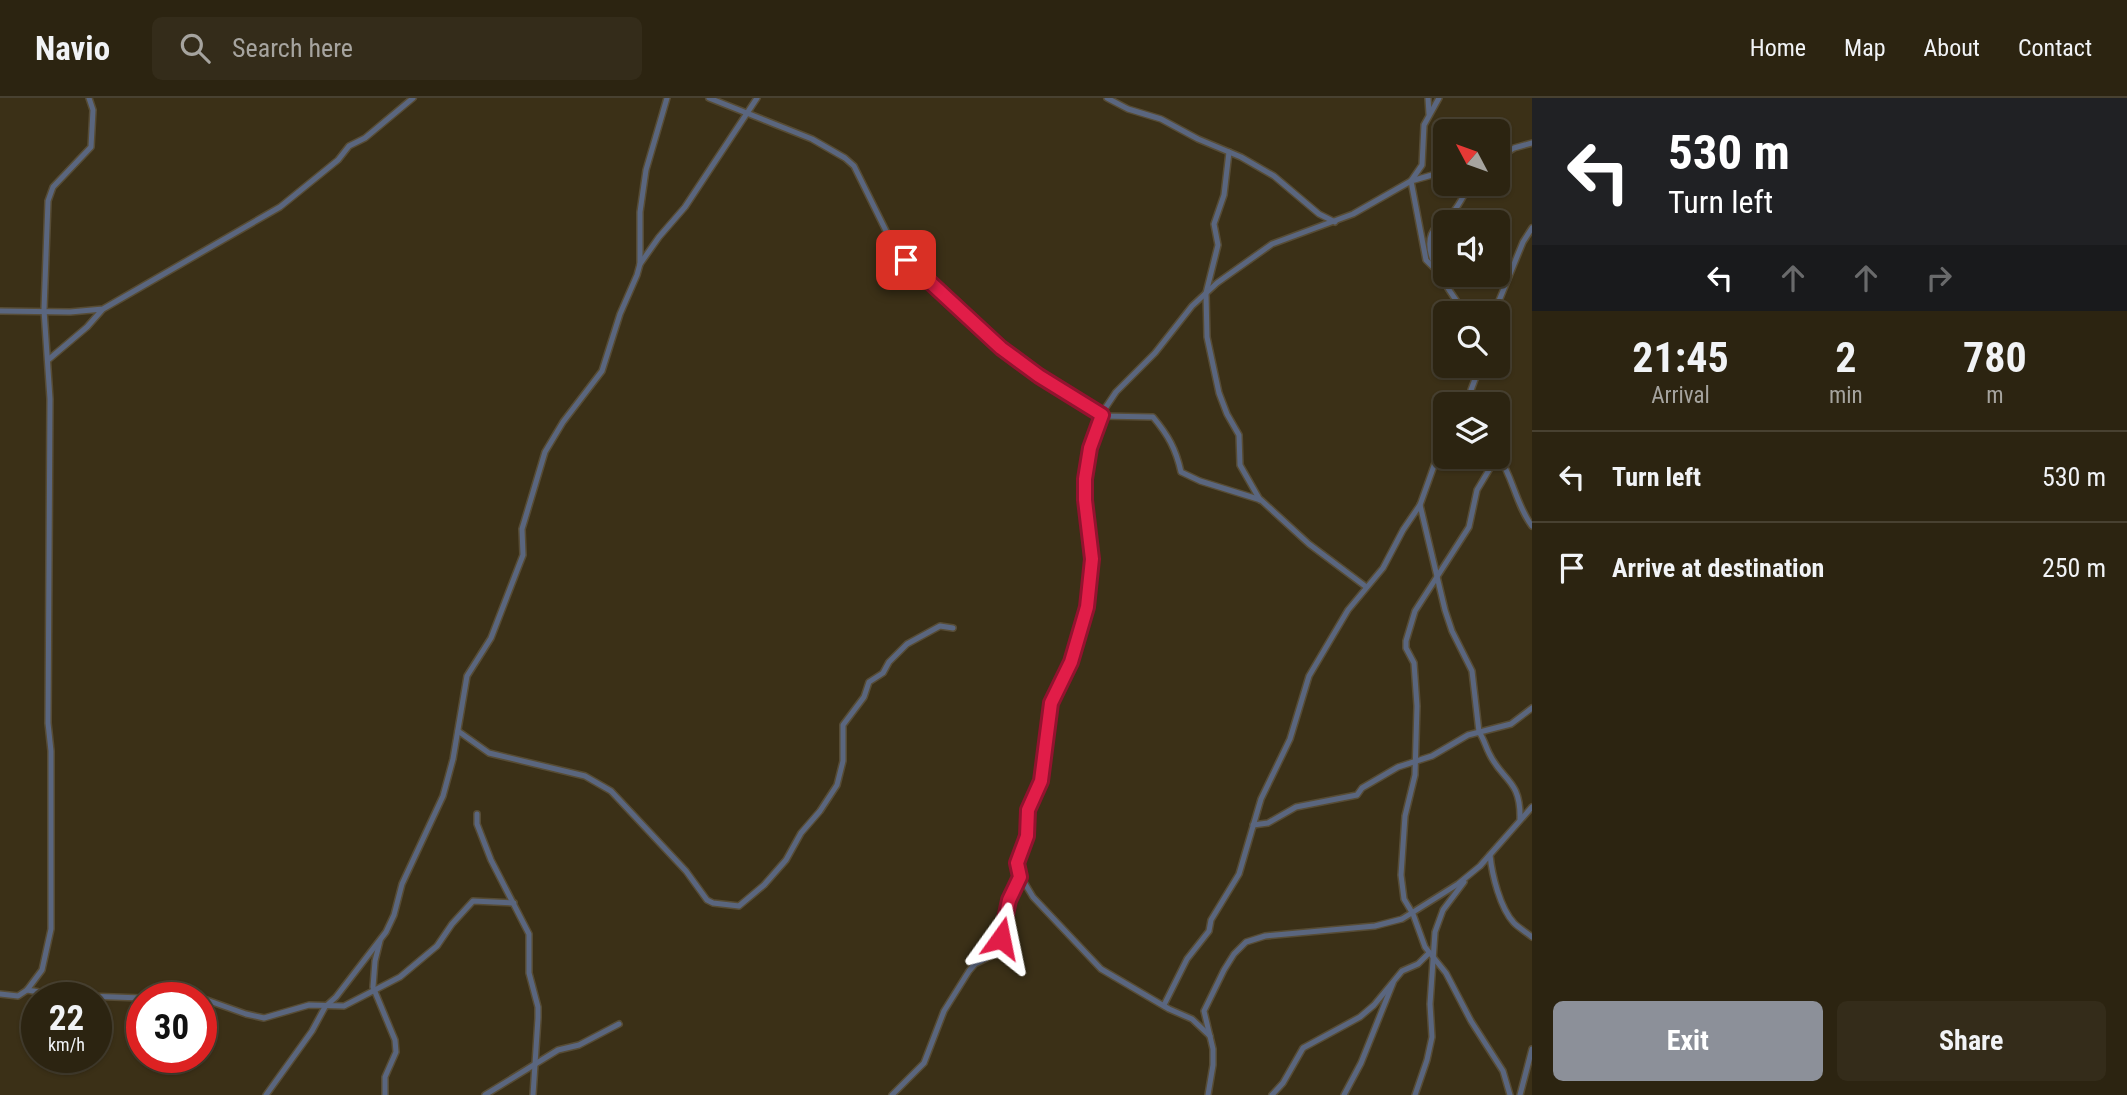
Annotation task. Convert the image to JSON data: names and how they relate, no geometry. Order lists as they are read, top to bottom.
{
  "north": "top left",
  "page": {
    "header": "Navio",
    "search": "Search here",
    "nav": [
      "Home",
      "Map",
      "About",
      "Contact"
    ],
    "turn": ["530 m", "Turn left"],
    "eta": [
      "21:45",
      "Arrival",
      "2",
      "min",
      "780",
      "m"
    ],
    "list": [
      {
        "name": "Turn left",
        "value": "530 m"
      },
      {
        "name": "Arrive at destination",
        "value": "250 m"
      }
    ],
    "speed": "22 km/h",
    "limit": "30",
    "buttons": ["Exit", "Share"]
  }
}
